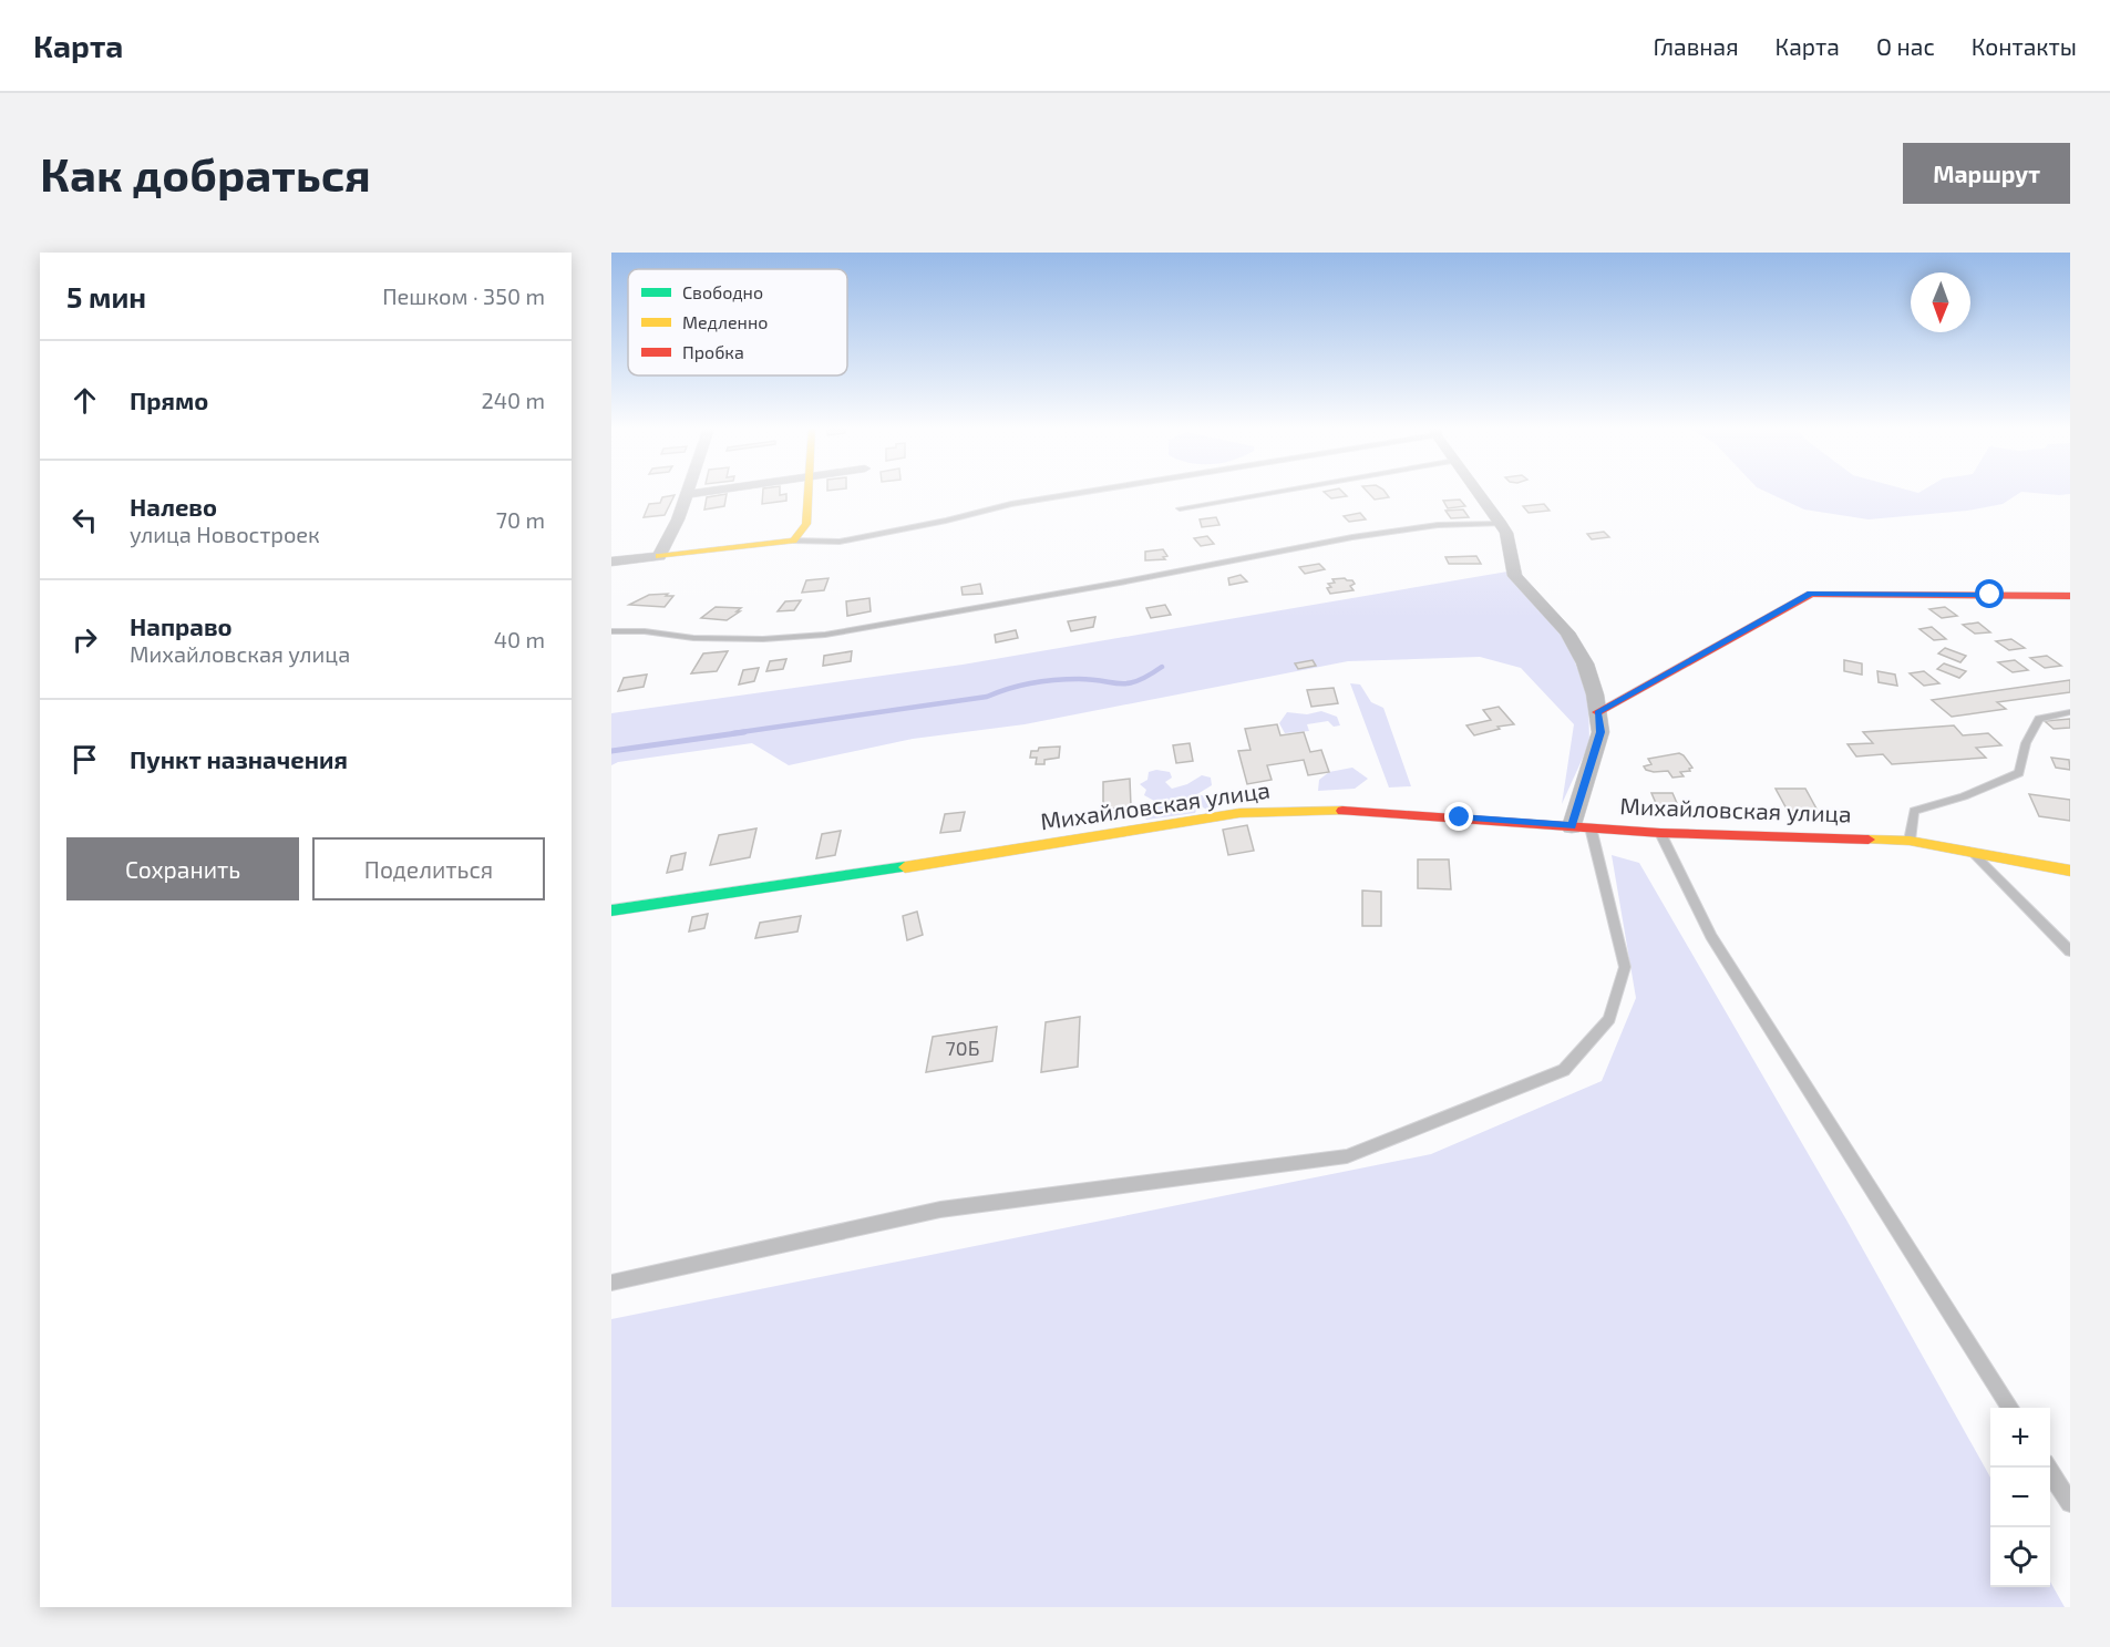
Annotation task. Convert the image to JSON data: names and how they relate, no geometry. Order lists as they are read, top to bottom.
{
  "streets": {
    "street": ["Михайловская улица"]
  },
  "house_numbers": ["70Б"],
  "legend": ["Свободно", "Медленно", "Пробка"],
  "north": "bottom",
  "page": {
    "header": "Карта",
    "nav": [
      "Главная",
      "Карта",
      "О нас",
      "Контакты"
    ],
    "buttons": [
      "Маршрут",
      ["Сохранить", "Поделиться"]
    ],
    "title": "Как добраться",
    "heading": ["5 мин", "Пешком · 350 m"],
    "list": [
      ["Прямо", "240 m"],
      ["Налево", "улица Новостроек", "70 m"],
      ["Направо", "Михайловская улица", "40 m"],
      "Пункт назначения"
    ],
    "map_buttons": ["+", "−"]
  }
}
